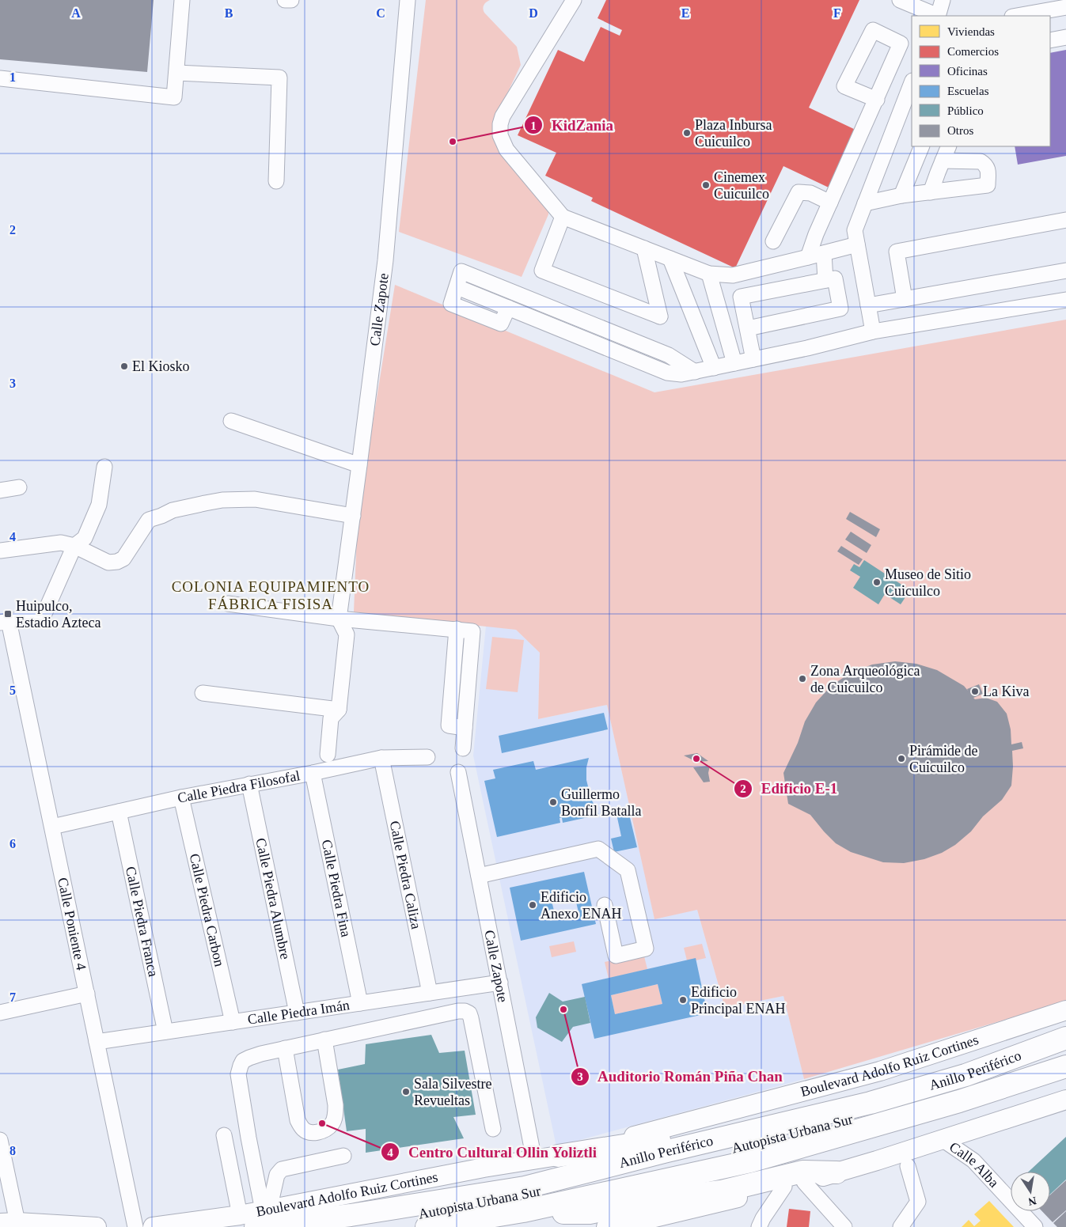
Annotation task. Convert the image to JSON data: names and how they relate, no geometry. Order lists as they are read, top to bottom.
{
  "streets": {
    "highway": ["Anillo Periférico", "Autopista Urbana Sur"],
    "main road": ["Boulevard Adolfo Ruiz Cortines"],
    "street": [
      "Calle Zapote",
      "Calle Piedra Filosofal",
      "Calle Piedra Caliza",
      "Calle Piedra Fina",
      "Calle Piedra Alumbre",
      "Calle Piedra Carbon",
      "Calle Piedra Franca",
      "Calle Poniente 4",
      "Calle Piedra Imán",
      "Calle Alba"
    ]
  },
  "crossings": [
    ["Calle Zapote", "Calle Piedra Imán"],
    ["Calle Zapote", "Boulevard Adolfo Ruiz Cortines"],
    ["Calle Piedra Filosofal", "Calle Piedra Caliza"],
    ["Calle Piedra Filosofal", "Calle Piedra Fina"],
    ["Calle Piedra Filosofal", "Calle Piedra Alumbre"],
    ["Calle Piedra Filosofal", "Calle Piedra Carbon"],
    ["Calle Piedra Filosofal", "Calle Piedra Franca"],
    ["Calle Piedra Filosofal", "Calle Poniente 4"],
    ["Calle Piedra Caliza", "Calle Piedra Imán"],
    ["Calle Piedra Fina", "Calle Piedra Imán"],
    ["Calle Piedra Alumbre", "Calle Piedra Imán"],
    ["Calle Piedra Carbon", "Calle Piedra Imán"],
    ["Calle Piedra Franca", "Calle Piedra Imán"],
    ["Calle Poniente 4", "Calle Piedra Imán"],
    ["Boulevard Adolfo Ruiz Cortines", "Anillo Periférico"]
  ],
  "districts": ["COLONIA EQUIPAMIENTO FÁBRICA FISISA"],
  "places": {
    "other": [
      "Plaza Inbursa Cuicuilco",
      "KidZania",
      "Cinemex Cuicuilco",
      "El Kiosko",
      "Museo de Sitio Cuicuilco",
      "Zona Arqueológica de Cuicuilco",
      "La Kiva",
      "Edificio E-1",
      "Pirámide de Cuicuilco",
      "Guillermo Bonfil Batalla",
      "Edificio Anexo ENAH",
      "Edificio Principal ENAH",
      "Auditorio Román Piña Chan",
      "Sala Silvestre Revueltas",
      "Centro Cultural Ollin Yoliztli"
    ],
    "transit": ["Huipulco, Estadio Azteca"]
  },
  "legend": [
    "Viviendas",
    "Comercios",
    "Oficinas",
    "Escuelas",
    "Público",
    "Otros"
  ],
  "north": "bottom",
  "grid": {
    "columns": [
      "A",
      "B",
      "C",
      "D",
      "E",
      "F"
    ],
    "rows": [
      "1",
      "2",
      "3",
      "4",
      "5",
      "6",
      "7",
      "8"
    ]
  }
}
